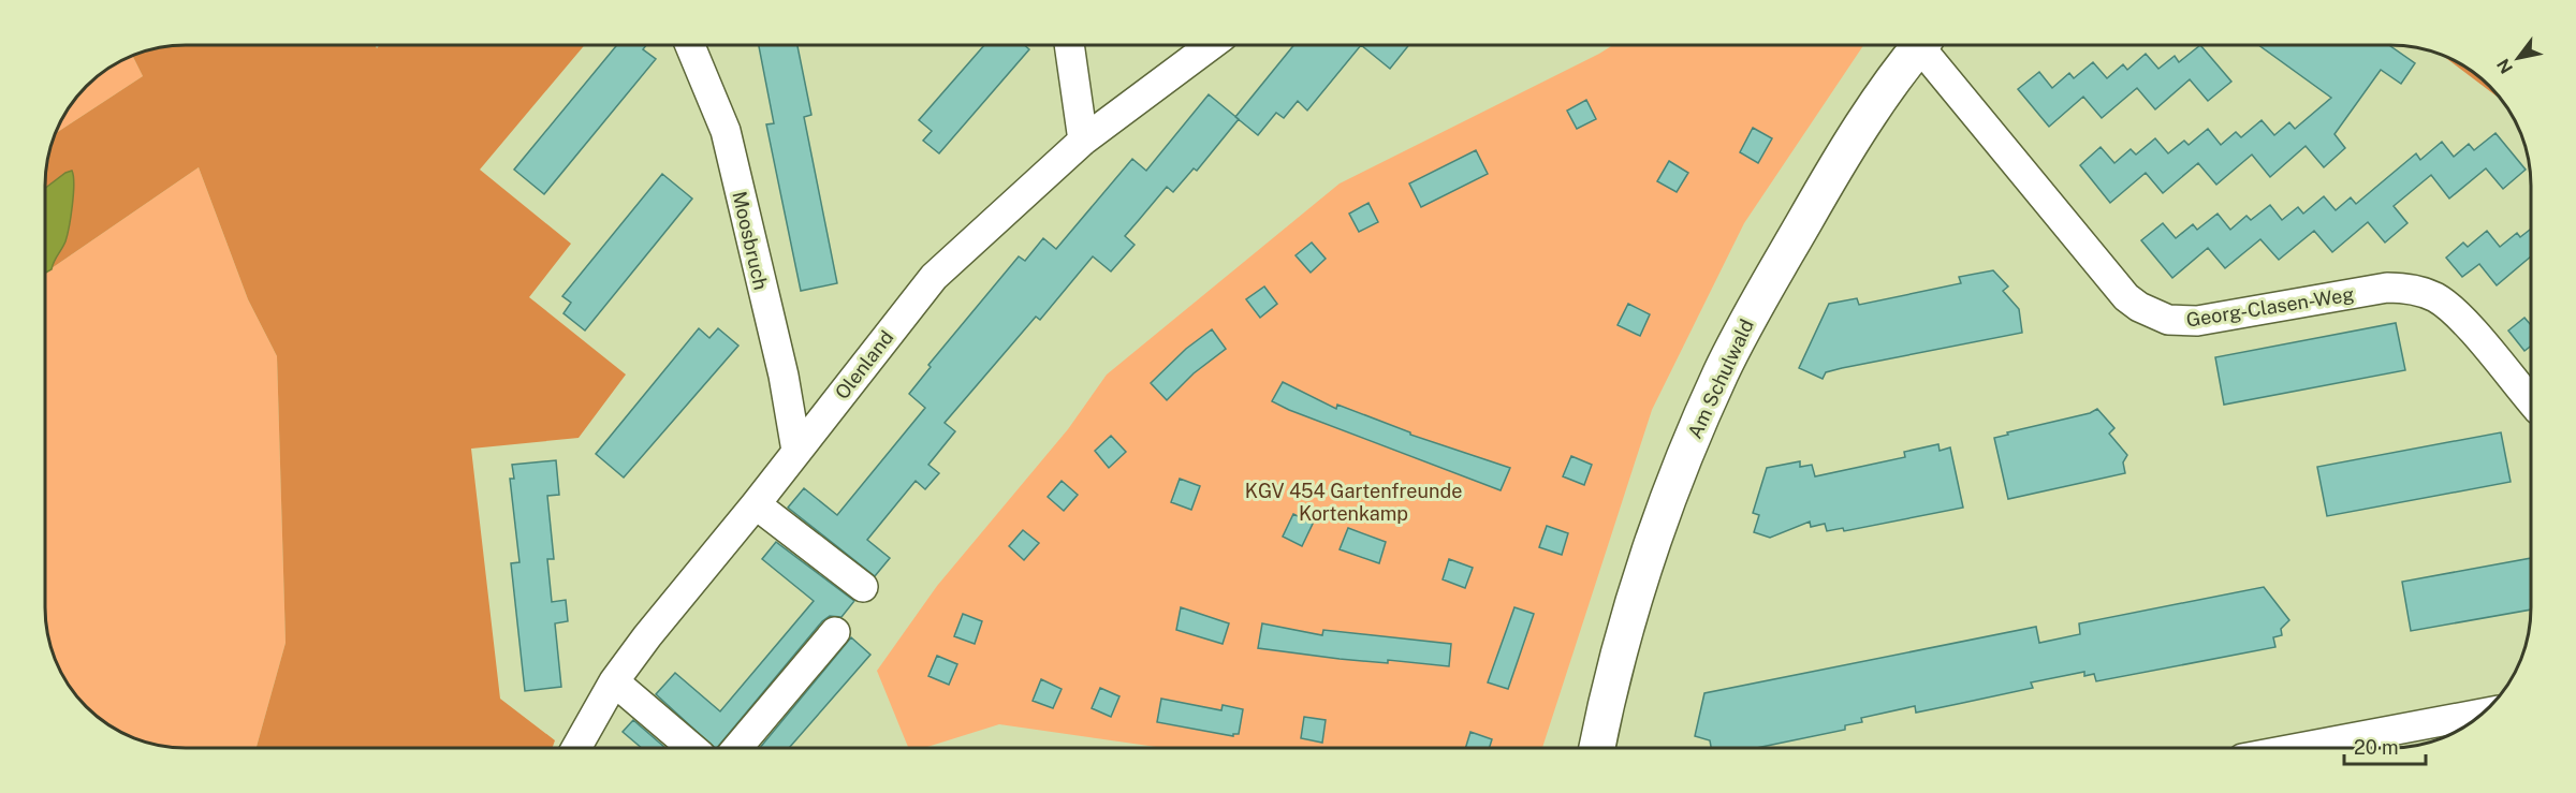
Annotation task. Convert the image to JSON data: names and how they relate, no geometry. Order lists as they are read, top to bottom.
{
  "streets": {
    "street": [
      "Moosbruch",
      "Georg-Clasen-Weg",
      "Olenland",
      "Am Schulwald"
    ]
  },
  "crossings": [
    ["Moosbruch", "Olenland"]
  ],
  "parks": ["KGV 454 Gartenfreunde Kortenkamp"],
  "scale_bar": "20 m",
  "north": "bottom left"
}
